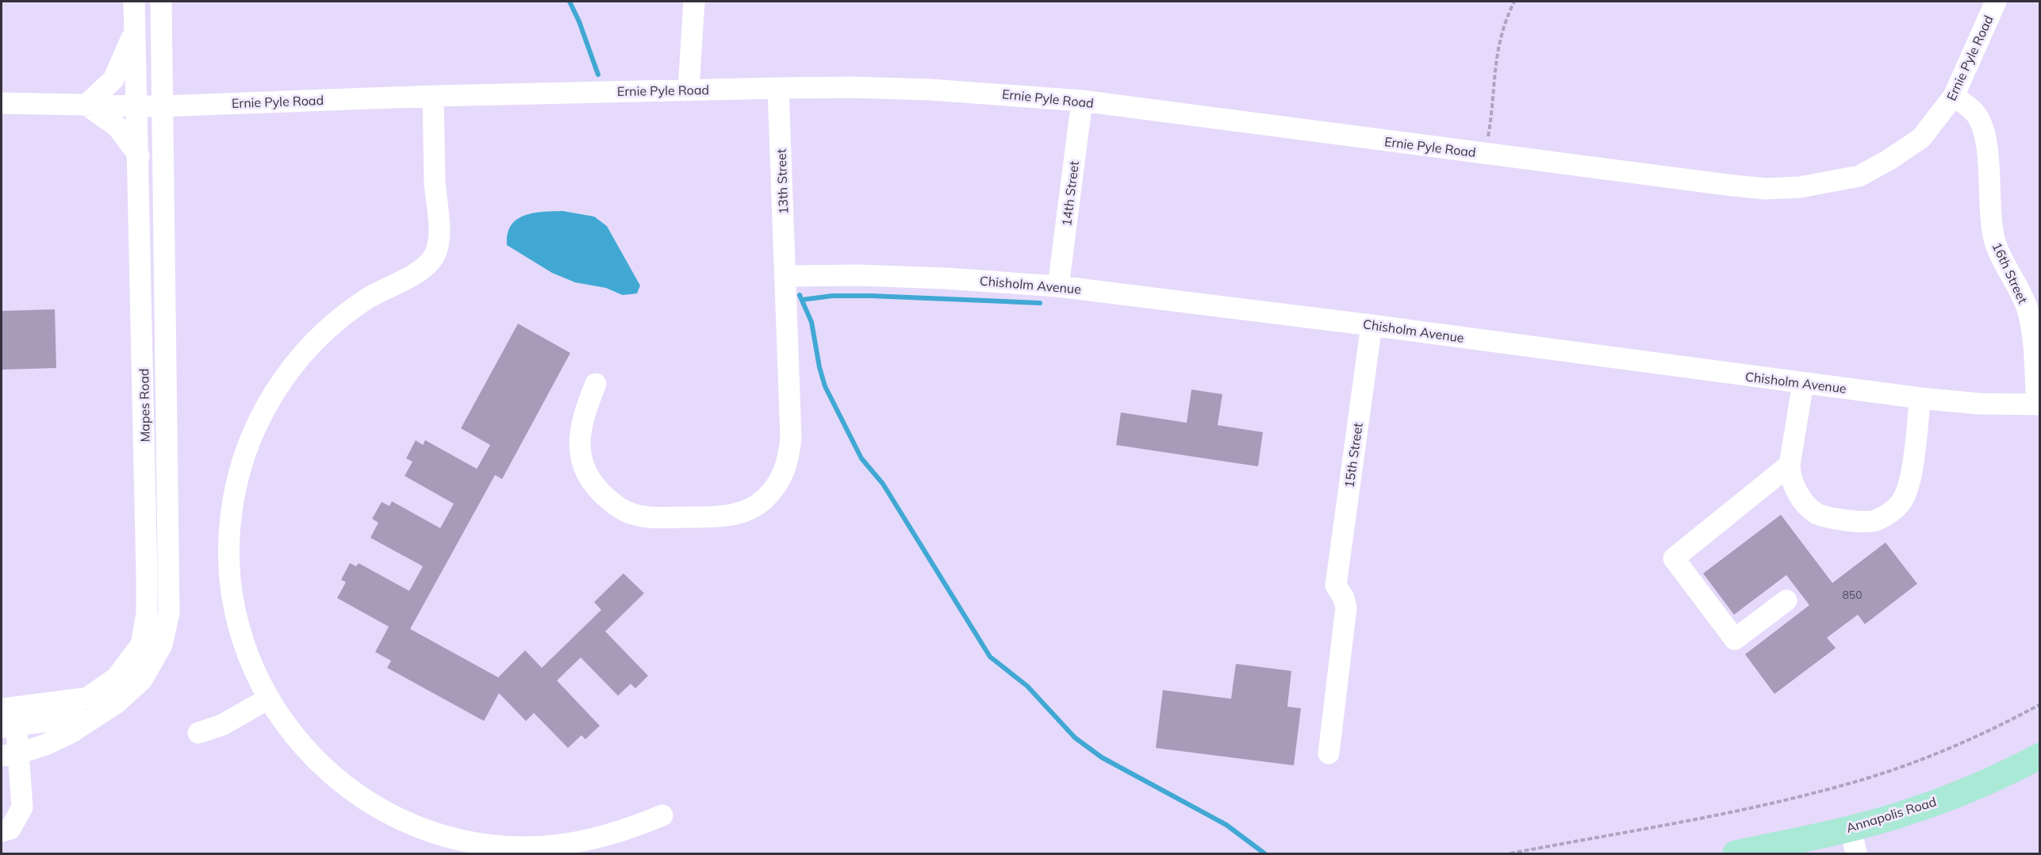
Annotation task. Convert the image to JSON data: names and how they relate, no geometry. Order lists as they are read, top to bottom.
{
  "streets": {
    "main road": ["Annapolis Road"],
    "street": [
      "Ernie Pyle Road",
      "13th Street",
      "14th Street",
      "16th Street",
      "Chisholm Avenue",
      "Mapes Road",
      "15th Street"
    ]
  },
  "crossings": [
    ["Ernie Pyle Road", "13th Street"],
    ["Ernie Pyle Road", "14th Street"],
    ["Ernie Pyle Road", "16th Street"],
    ["Ernie Pyle Road", "Mapes Road"],
    ["13th Street", "Chisholm Avenue"],
    ["14th Street", "Chisholm Avenue"],
    ["16th Street", "Chisholm Avenue"],
    ["Chisholm Avenue", "15th Street"]
  ],
  "house_numbers": ["850"]
}
